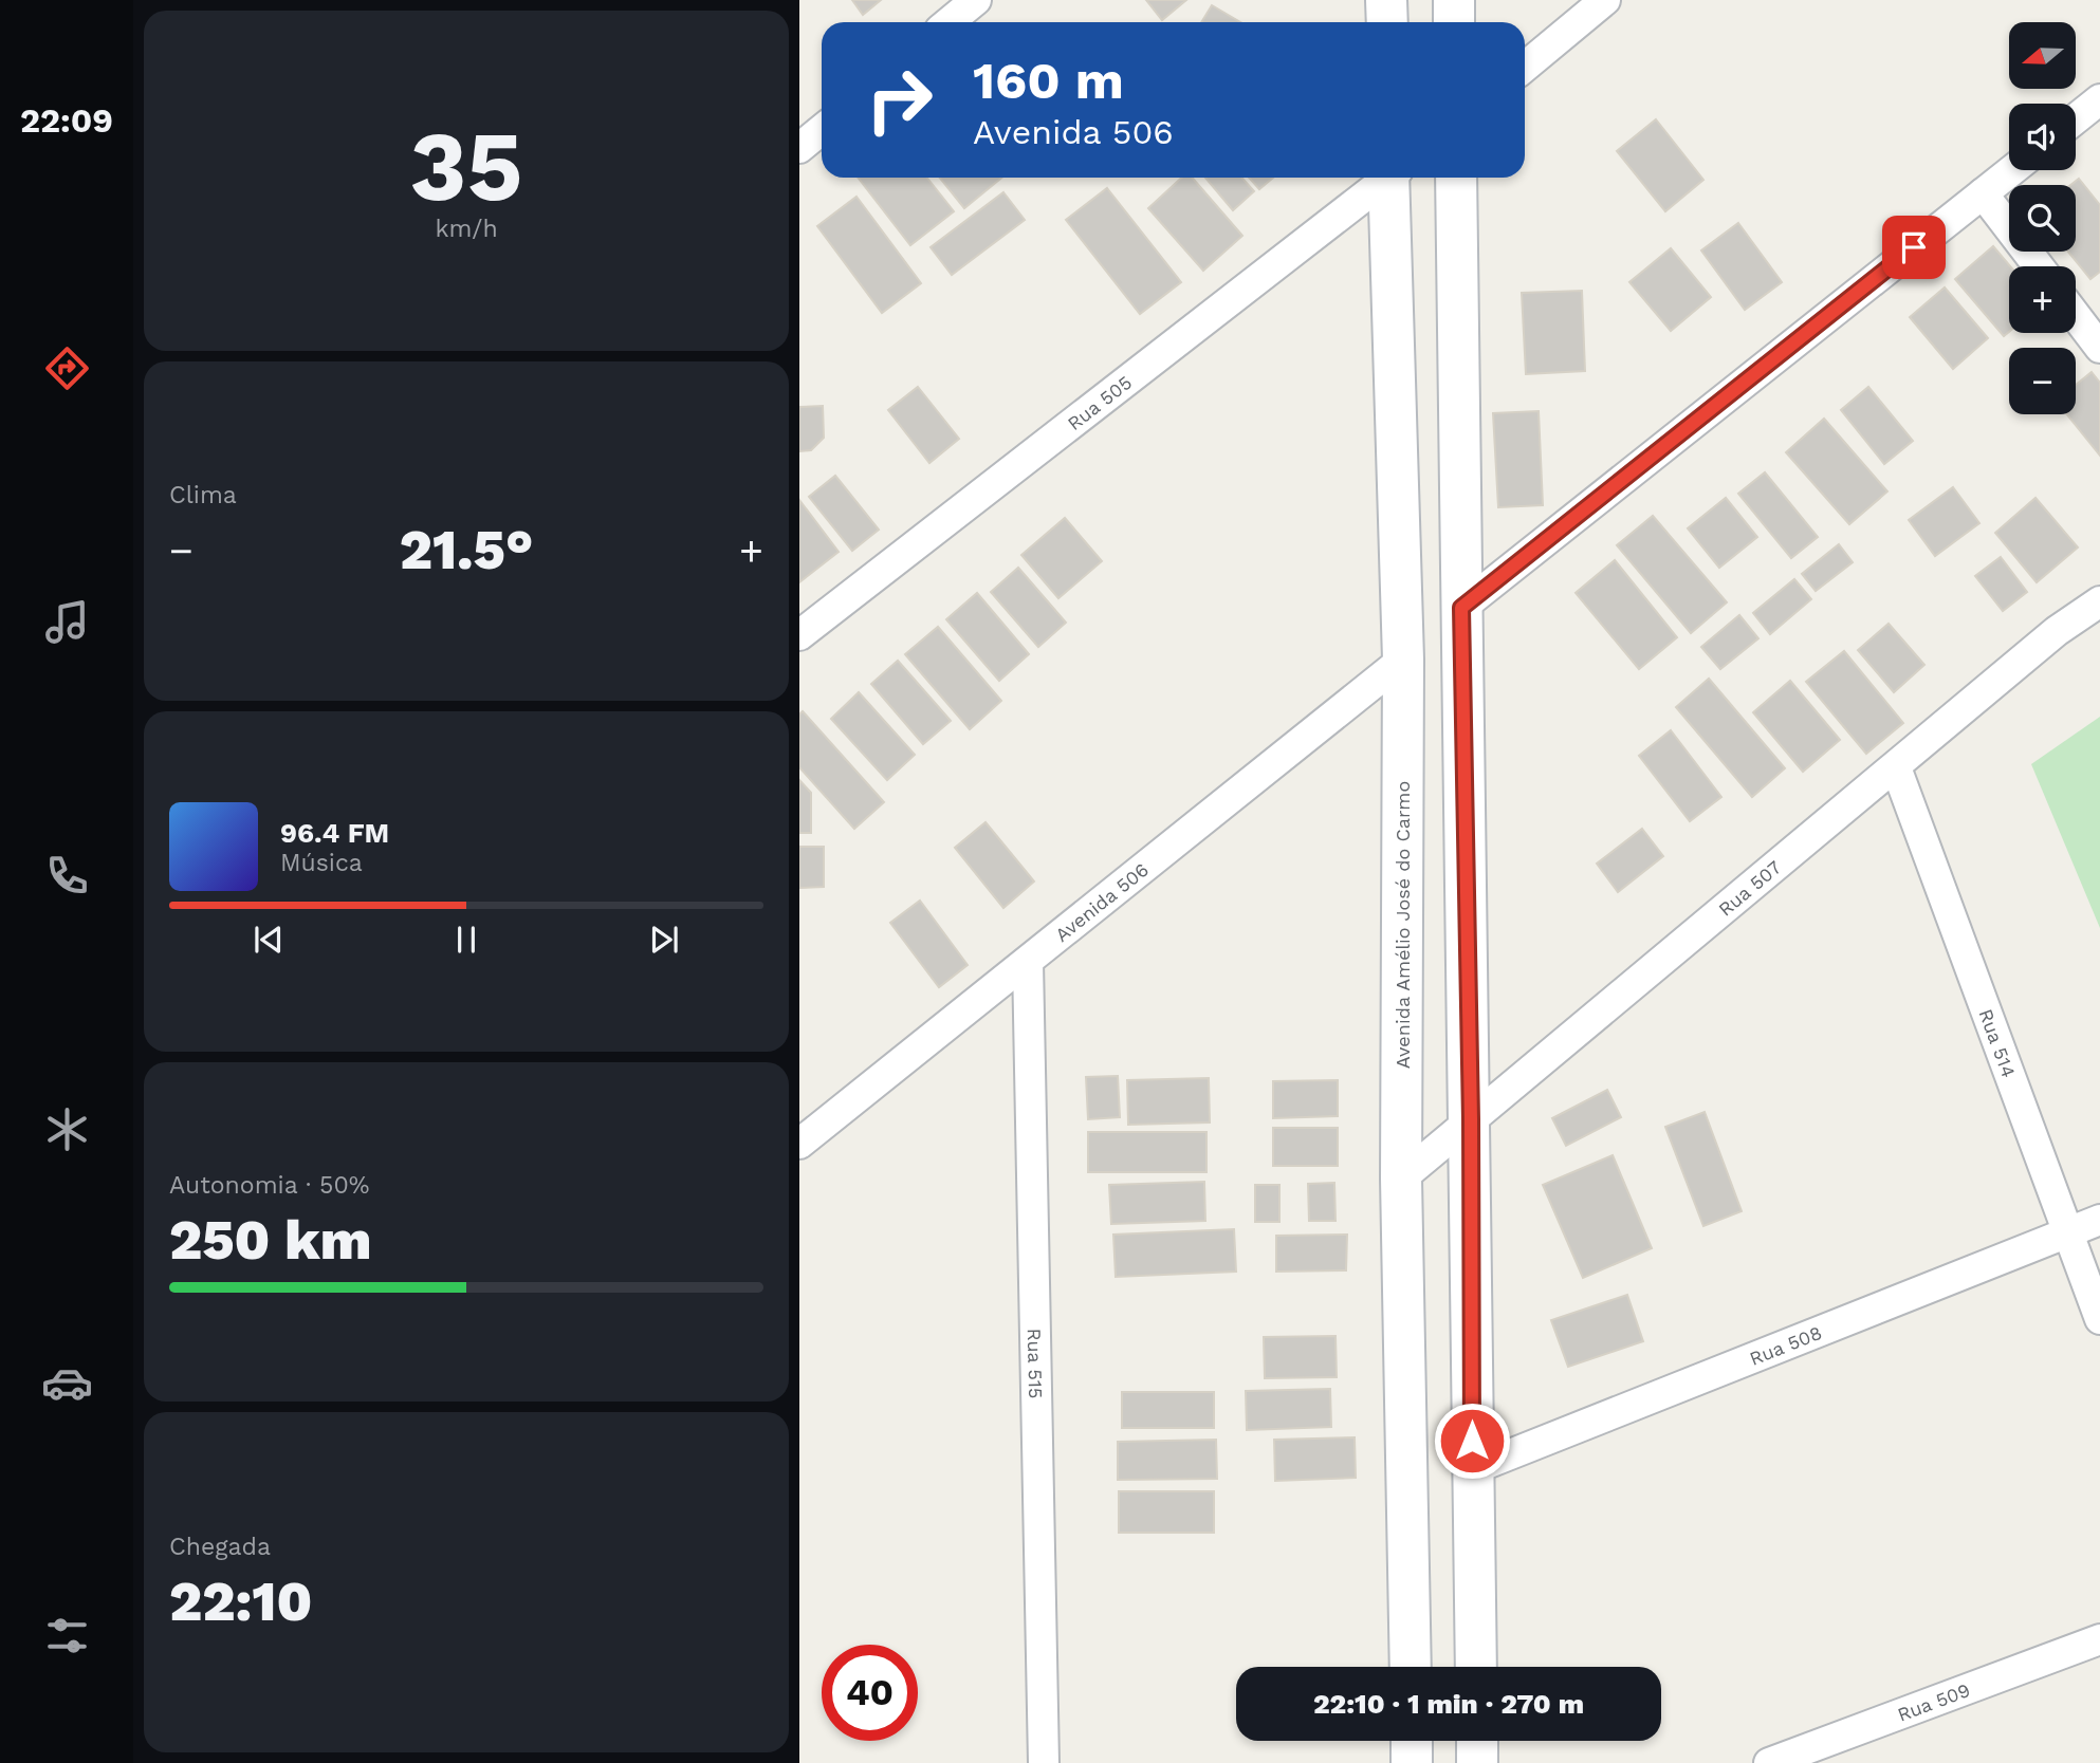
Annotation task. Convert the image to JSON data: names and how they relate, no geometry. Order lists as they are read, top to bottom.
{
  "streets": {
    "street": [
      "Rua 505",
      "Rua 507",
      "Avenida 506",
      "Avenida Amélio José do Carmo",
      "Rua 514",
      "Rua 508",
      "Rua 515",
      "Rua 509"
    ]
  },
  "crossings": [
    ["Rua 507", "Avenida Amélio José do Carmo"],
    ["Rua 507", "Rua 514"],
    ["Avenida 506", "Avenida Amélio José do Carmo"],
    ["Avenida 506", "Rua 515"],
    ["Rua 514", "Rua 508"]
  ],
  "north": "left",
  "page": {
    "tabs": "22:09",
    "tile": [
      ["35", "km/h"],
      "Clima",
      ["Autonomia · 50%", "250 km"],
      ["Chegada", "22:10"]
    ],
    "map_buttons": ["+", "−"],
    "turn": ["160 m", "Avenida 506"],
    "heat": ["−", "21.5°", "+"],
    "song": ["96.4 FM", "Música"],
    "limit": "40",
    "trip": "22:10 · 1 min · 270 m"
  }
}
